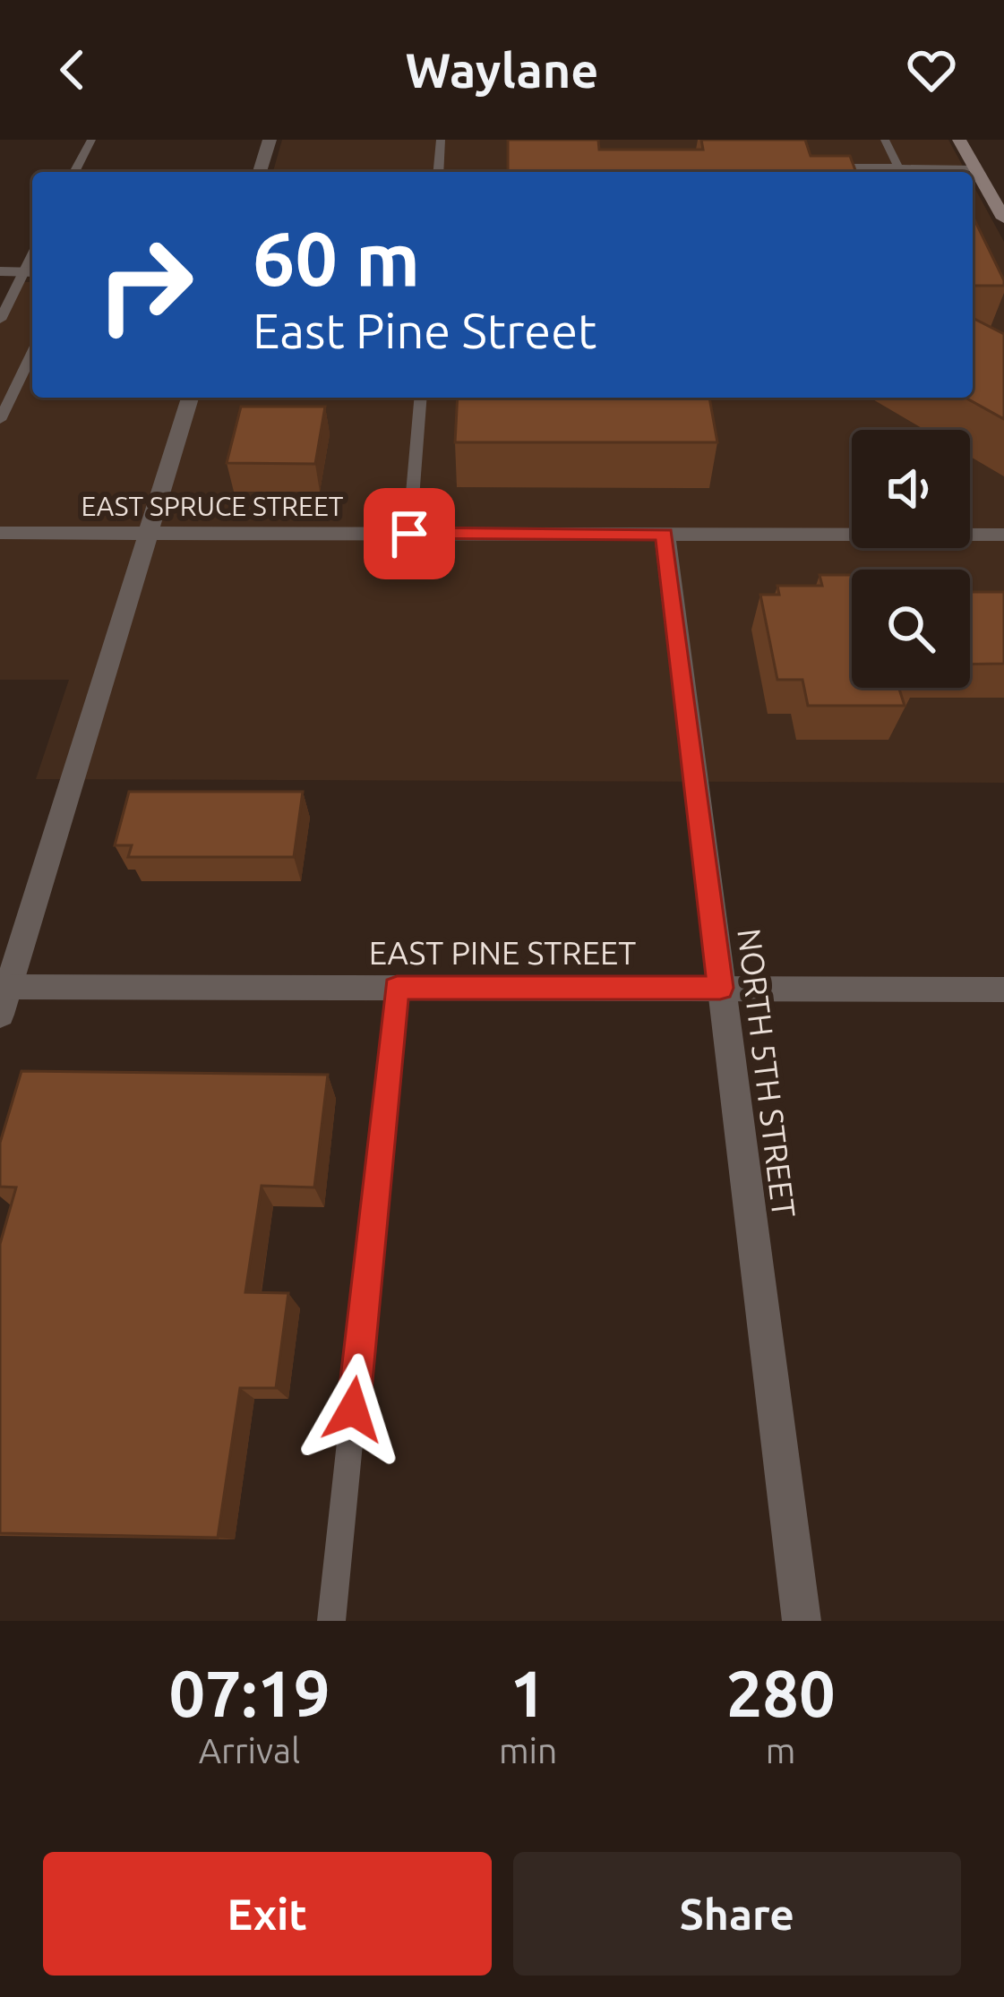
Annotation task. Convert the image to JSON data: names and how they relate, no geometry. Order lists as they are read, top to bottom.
{
  "streets": {
    "street": ["EAST SPRUCE STREET", "EAST PINE STREET", "NORTH 5TH STREET"]
  },
  "crossings": [
    ["EAST SPRUCE STREET", "NORTH 5TH STREET"],
    ["EAST PINE STREET", "NORTH 5TH STREET"]
  ],
  "page": {
    "header": "Waylane",
    "turn": ["60 m", "East Pine Street"],
    "eta": [
      "07:19",
      "Arrival",
      "1",
      "min",
      "280",
      "m"
    ],
    "buttons": ["Exit", "Share"]
  }
}
